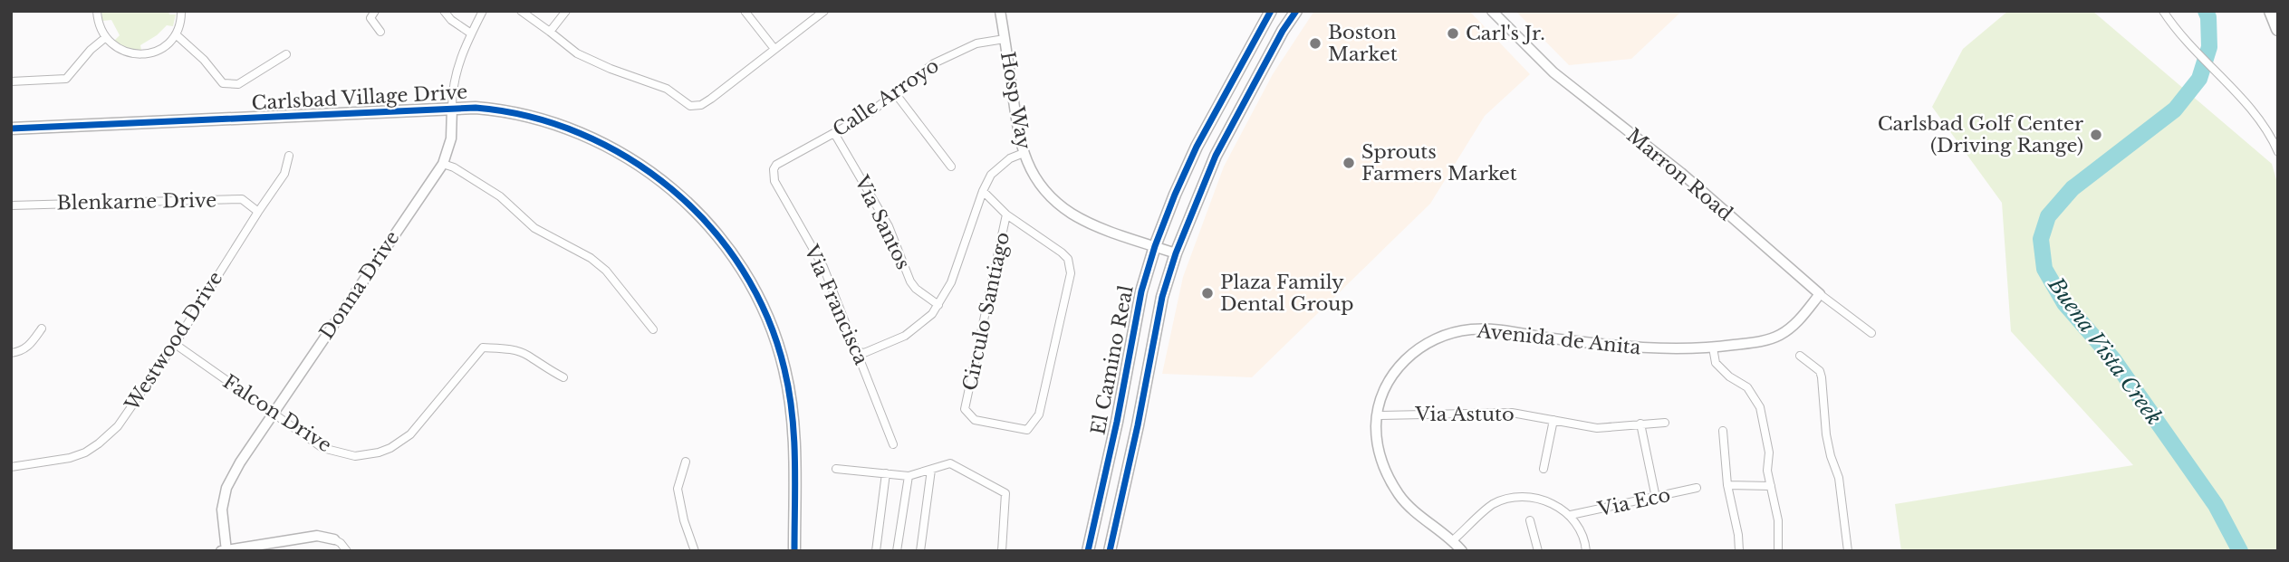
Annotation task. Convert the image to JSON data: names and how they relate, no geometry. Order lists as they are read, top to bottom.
{
  "streets": {
    "main road": ["Carlsbad Village Drive", "El Camino Real"],
    "street": [
      "Calle Arroyo",
      "Hosp Way",
      "Marron Road",
      "Blenkarne Drive",
      "Via Santos",
      "Donna Drive",
      "Via Francisca",
      "Circulo Santiago",
      "Avenida de Anita",
      "Westwood Drive",
      "Falcon Drive",
      "Via Astuto",
      "Via Eco"
    ]
  },
  "crossings": [
    ["Carlsbad Village Drive", "Donna Drive"],
    ["Calle Arroyo", "Hosp Way"],
    ["Calle Arroyo", "Via Santos"],
    ["Calle Arroyo", "Via Francisca"],
    ["Hosp Way", "El Camino Real"],
    ["Marron Road", "Avenida de Anita"],
    ["Blenkarne Drive", "Westwood Drive"],
    ["Donna Drive", "Falcon Drive"],
    ["Avenida de Anita", "Via Astuto"],
    ["Westwood Drive", "Falcon Drive"]
  ],
  "water": ["Buena Vista Creek"],
  "places": [
    "Carl's Jr.",
    "Boston Market",
    "Carlsbad Golf Center (Driving Range)",
    "Sprouts Farmers Market",
    "Plaza Family Dental Group"
  ]
}
